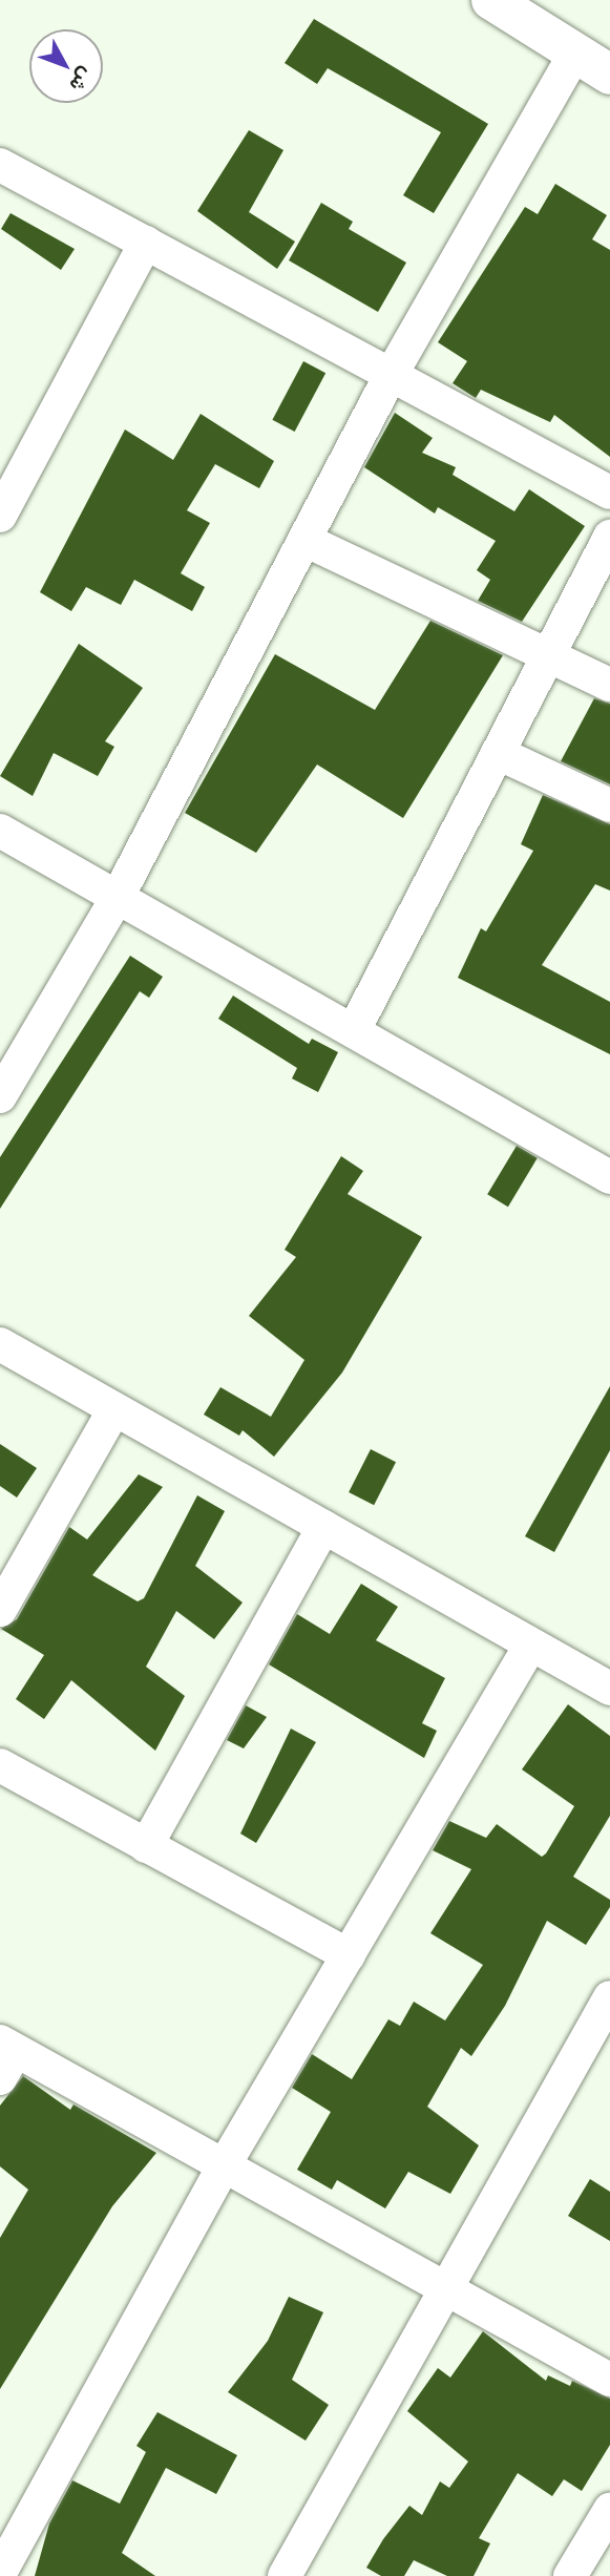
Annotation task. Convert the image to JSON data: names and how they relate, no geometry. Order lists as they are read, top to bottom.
{
  "north": "bottom right"
}
